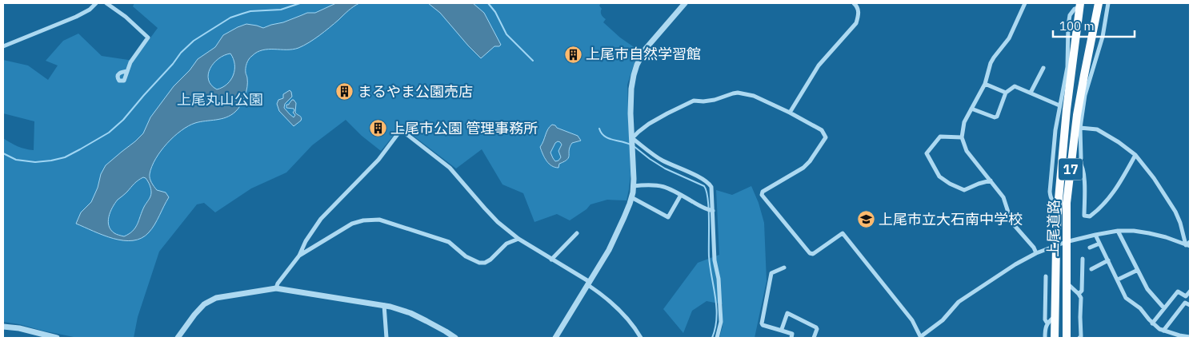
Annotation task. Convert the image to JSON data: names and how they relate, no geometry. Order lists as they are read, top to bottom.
{
  "streets": {
    "highway": ["17", "上尾道路"]
  },
  "parks": ["上尾丸山公園"],
  "places": {
    "building": ["上尾市自然学習館", "まるやま公園売店", "上尾市公園 管理事務所"],
    "school or university": ["上尾市立大石南中学校"]
  },
  "scale_bar": "100 m"
}
